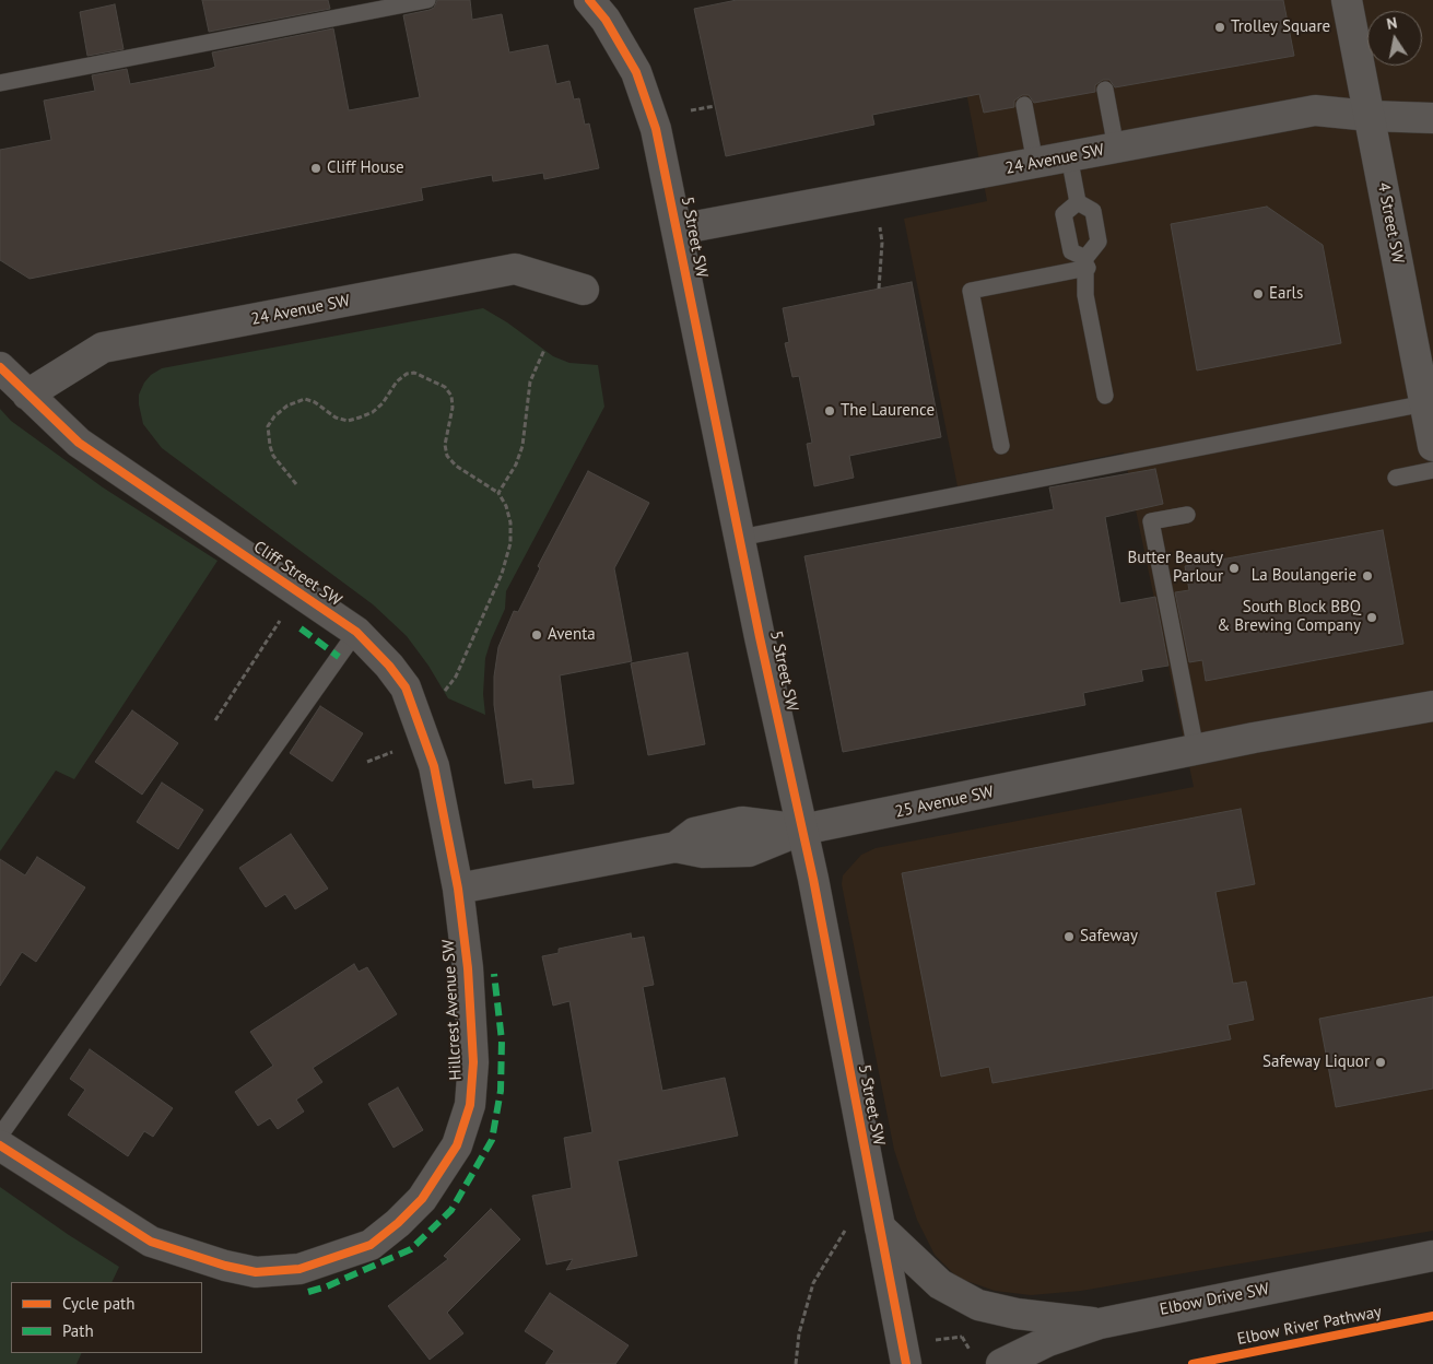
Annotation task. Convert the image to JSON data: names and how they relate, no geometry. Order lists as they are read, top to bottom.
{
  "streets": {
    "street": [
      "24 Avenue SW",
      "4 Street SW",
      "5 Street SW",
      "Cliff Street SW",
      "25 Avenue SW",
      "Hillcrest Avenue SW",
      "Elbow Drive SW"
    ],
    "cycle path": ["Elbow River Pathway"]
  },
  "crossings": [
    ["24 Avenue SW", "4 Street SW"],
    ["24 Avenue SW", "5 Street SW"],
    ["24 Avenue SW", "Cliff Street SW"],
    ["5 Street SW", "25 Avenue SW"],
    ["Cliff Street SW", "25 Avenue SW"],
    ["Cliff Street SW", "Hillcrest Avenue SW"],
    ["25 Avenue SW", "Hillcrest Avenue SW"]
  ],
  "places": [
    "Trolley Square",
    "Cliff House",
    "Earls",
    "The Laurence",
    "Butter Beauty Parlour",
    "La Boulangerie",
    "South Block BBQ & Brewing Company",
    "Aventa",
    "Safeway",
    "Safeway Liquor"
  ],
  "legend": ["Cycle path", "Path"],
  "north": "top"
}
